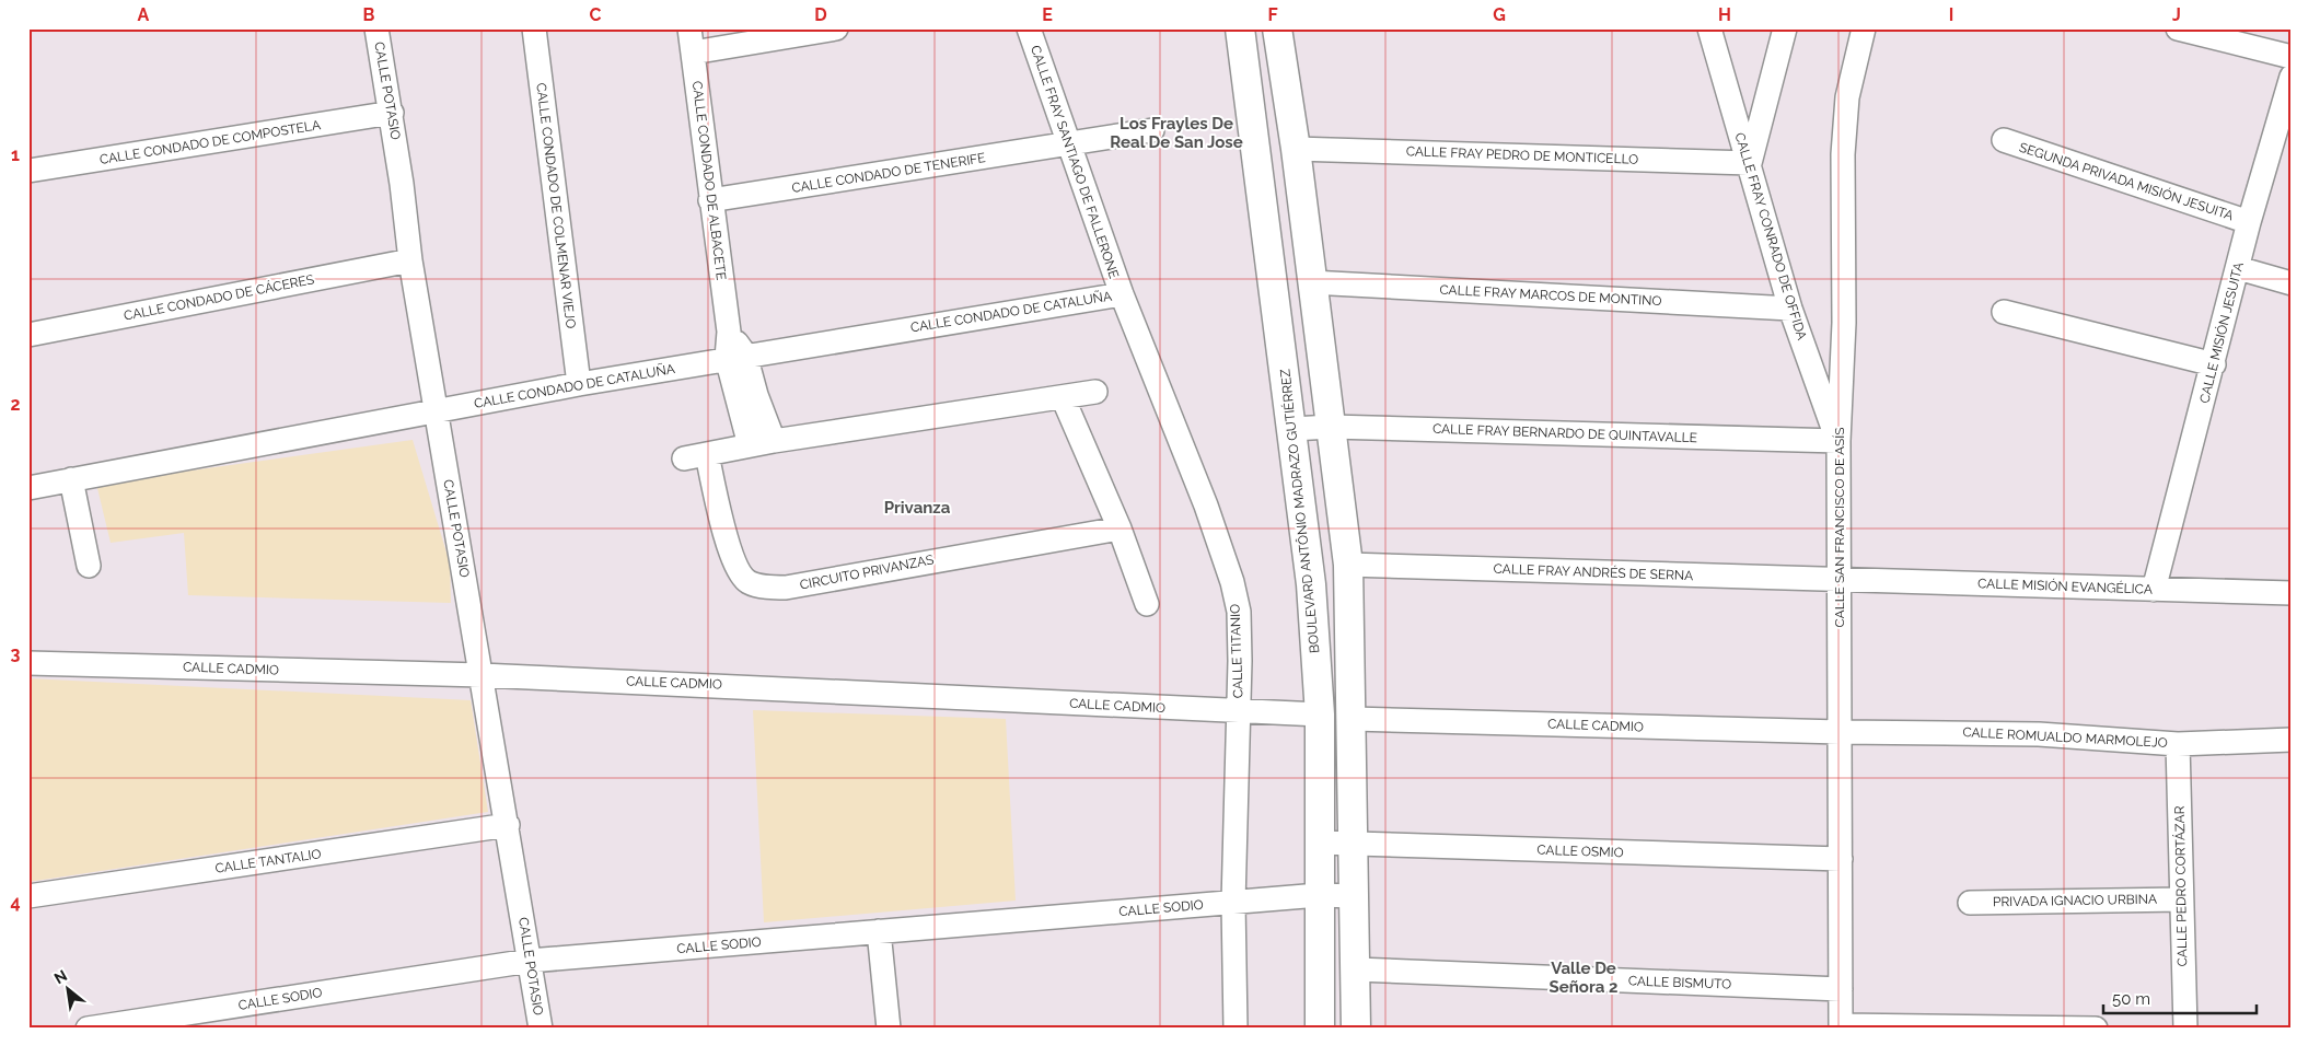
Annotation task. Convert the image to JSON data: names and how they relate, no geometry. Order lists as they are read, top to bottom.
{
  "streets": {
    "street": [
      "CALLE POTASIO",
      "CALLE CONDADO DE COMPOSTELA",
      "CALLE FRAY PEDRO DE MONTICELLO",
      "CALLE FRAY SANTIAGO DE FALLERONE",
      "CALLE CONDADO DE TENERIFE",
      "CALLE CONDADO DE ALBACETE",
      "SEGUNDA PRIVADA MISIÓN JESUITA",
      "CALLE CONDADO DE COLMENAR VIEJO",
      "CALLE FRAY CONRADO DE OFFIDA",
      "CALLE FRAY MARCOS DE MONTINO",
      "CALLE CONDADO DE CÁCERES",
      "CALLE CONDADO DE CATALUÑA",
      "CALLE MISIÓN JESUITA",
      "CALLE FRAY BERNARDO DE QUINTAVALLE",
      "BOULEVARD ANTÔNIO MADRAZO GUTIÉRREZ",
      "CALLE SAN FRANCISCO DE ASÍS",
      "CIRCUITO PRIVANZAS",
      "CALLE FRAY ANDRÉS DE SERNA",
      "CALLE MISIÓN EVANGÉLICA",
      "CALLE TITANIO",
      "CALLE CADMIO",
      "CALLE ROMUALDO MARMOLEJO",
      "CALLE OSMIO",
      "CALLE TANTALIO",
      "CALLE PEDRO CORTÁZAR",
      "PRIVADA IGNACIO URBINA",
      "CALLE SODIO",
      "CALLE BISMUTO"
    ]
  },
  "crossings": [
    ["CALLE POTASIO", "CALLE CONDADO DE COMPOSTELA"],
    ["CALLE POTASIO", "CALLE CONDADO DE CÁCERES"],
    ["CALLE POTASIO", "CALLE CONDADO DE CATALUÑA"],
    ["CALLE POTASIO", "CALLE CADMIO"],
    ["CALLE POTASIO", "CALLE TANTALIO"],
    ["CALLE POTASIO", "CALLE SODIO"],
    ["CALLE FRAY PEDRO DE MONTICELLO", "CALLE FRAY CONRADO DE OFFIDA"],
    ["CALLE FRAY SANTIAGO DE FALLERONE", "CALLE CONDADO DE TENERIFE"],
    ["CALLE FRAY SANTIAGO DE FALLERONE", "CALLE CONDADO DE CATALUÑA"],
    ["CALLE FRAY SANTIAGO DE FALLERONE", "CALLE TITANIO"],
    ["CALLE CONDADO DE TENERIFE", "CALLE CONDADO DE ALBACETE"],
    ["CALLE CONDADO DE ALBACETE", "CALLE CONDADO DE CATALUÑA"],
    ["SEGUNDA PRIVADA MISIÓN JESUITA", "CALLE MISIÓN JESUITA"],
    ["CALLE CONDADO DE COLMENAR VIEJO", "CALLE CONDADO DE CATALUÑA"],
    ["CALLE FRAY CONRADO DE OFFIDA", "CALLE FRAY MARCOS DE MONTINO"],
    ["CALLE FRAY CONRADO DE OFFIDA", "CALLE FRAY BERNARDO DE QUINTAVALLE"],
    ["CALLE FRAY CONRADO DE OFFIDA", "CALLE SAN FRANCISCO DE ASÍS"],
    ["CALLE CONDADO DE CATALUÑA", "CALLE TITANIO"],
    ["CALLE MISIÓN JESUITA", "CALLE MISIÓN EVANGÉLICA"],
    ["CALLE FRAY BERNARDO DE QUINTAVALLE", "BOULEVARD ANTÔNIO MADRAZO GUTIÉRREZ"],
    ["CALLE FRAY BERNARDO DE QUINTAVALLE", "CALLE SAN FRANCISCO DE ASÍS"],
    ["BOULEVARD ANTÔNIO MADRAZO GUTIÉRREZ", "CALLE CADMIO"],
    ["BOULEVARD ANTÔNIO MADRAZO GUTIÉRREZ", "CALLE OSMIO"],
    ["BOULEVARD ANTÔNIO MADRAZO GUTIÉRREZ", "CALLE SODIO"],
    ["CALLE SAN FRANCISCO DE ASÍS", "CALLE FRAY ANDRÉS DE SERNA"],
    ["CALLE SAN FRANCISCO DE ASÍS", "CALLE MISIÓN EVANGÉLICA"],
    ["CALLE SAN FRANCISCO DE ASÍS", "CALLE CADMIO"],
    ["CALLE SAN FRANCISCO DE ASÍS", "CALLE ROMUALDO MARMOLEJO"],
    ["CALLE SAN FRANCISCO DE ASÍS", "CALLE OSMIO"],
    ["CALLE SAN FRANCISCO DE ASÍS", "CALLE BISMUTO"],
    ["CALLE FRAY ANDRÉS DE SERNA", "CALLE MISIÓN EVANGÉLICA"],
    ["CALLE TITANIO", "CALLE CADMIO"],
    ["CALLE TITANIO", "CALLE SODIO"],
    ["CALLE CADMIO", "CALLE ROMUALDO MARMOLEJO"],
    ["CALLE ROMUALDO MARMOLEJO", "CALLE PEDRO CORTÁZAR"],
    ["CALLE PEDRO CORTÁZAR", "PRIVADA IGNACIO URBINA"]
  ],
  "districts": ["Los Frayles De Real De San Jose", "Privanza", "Valle De Señora 2"],
  "scale_bar": "50 m",
  "north": "top left",
  "grid": {
    "columns": [
      "A",
      "B",
      "C",
      "D",
      "E",
      "F",
      "G",
      "H",
      "I",
      "J"
    ],
    "rows": [
      "1",
      "2",
      "3",
      "4"
    ]
  }
}
